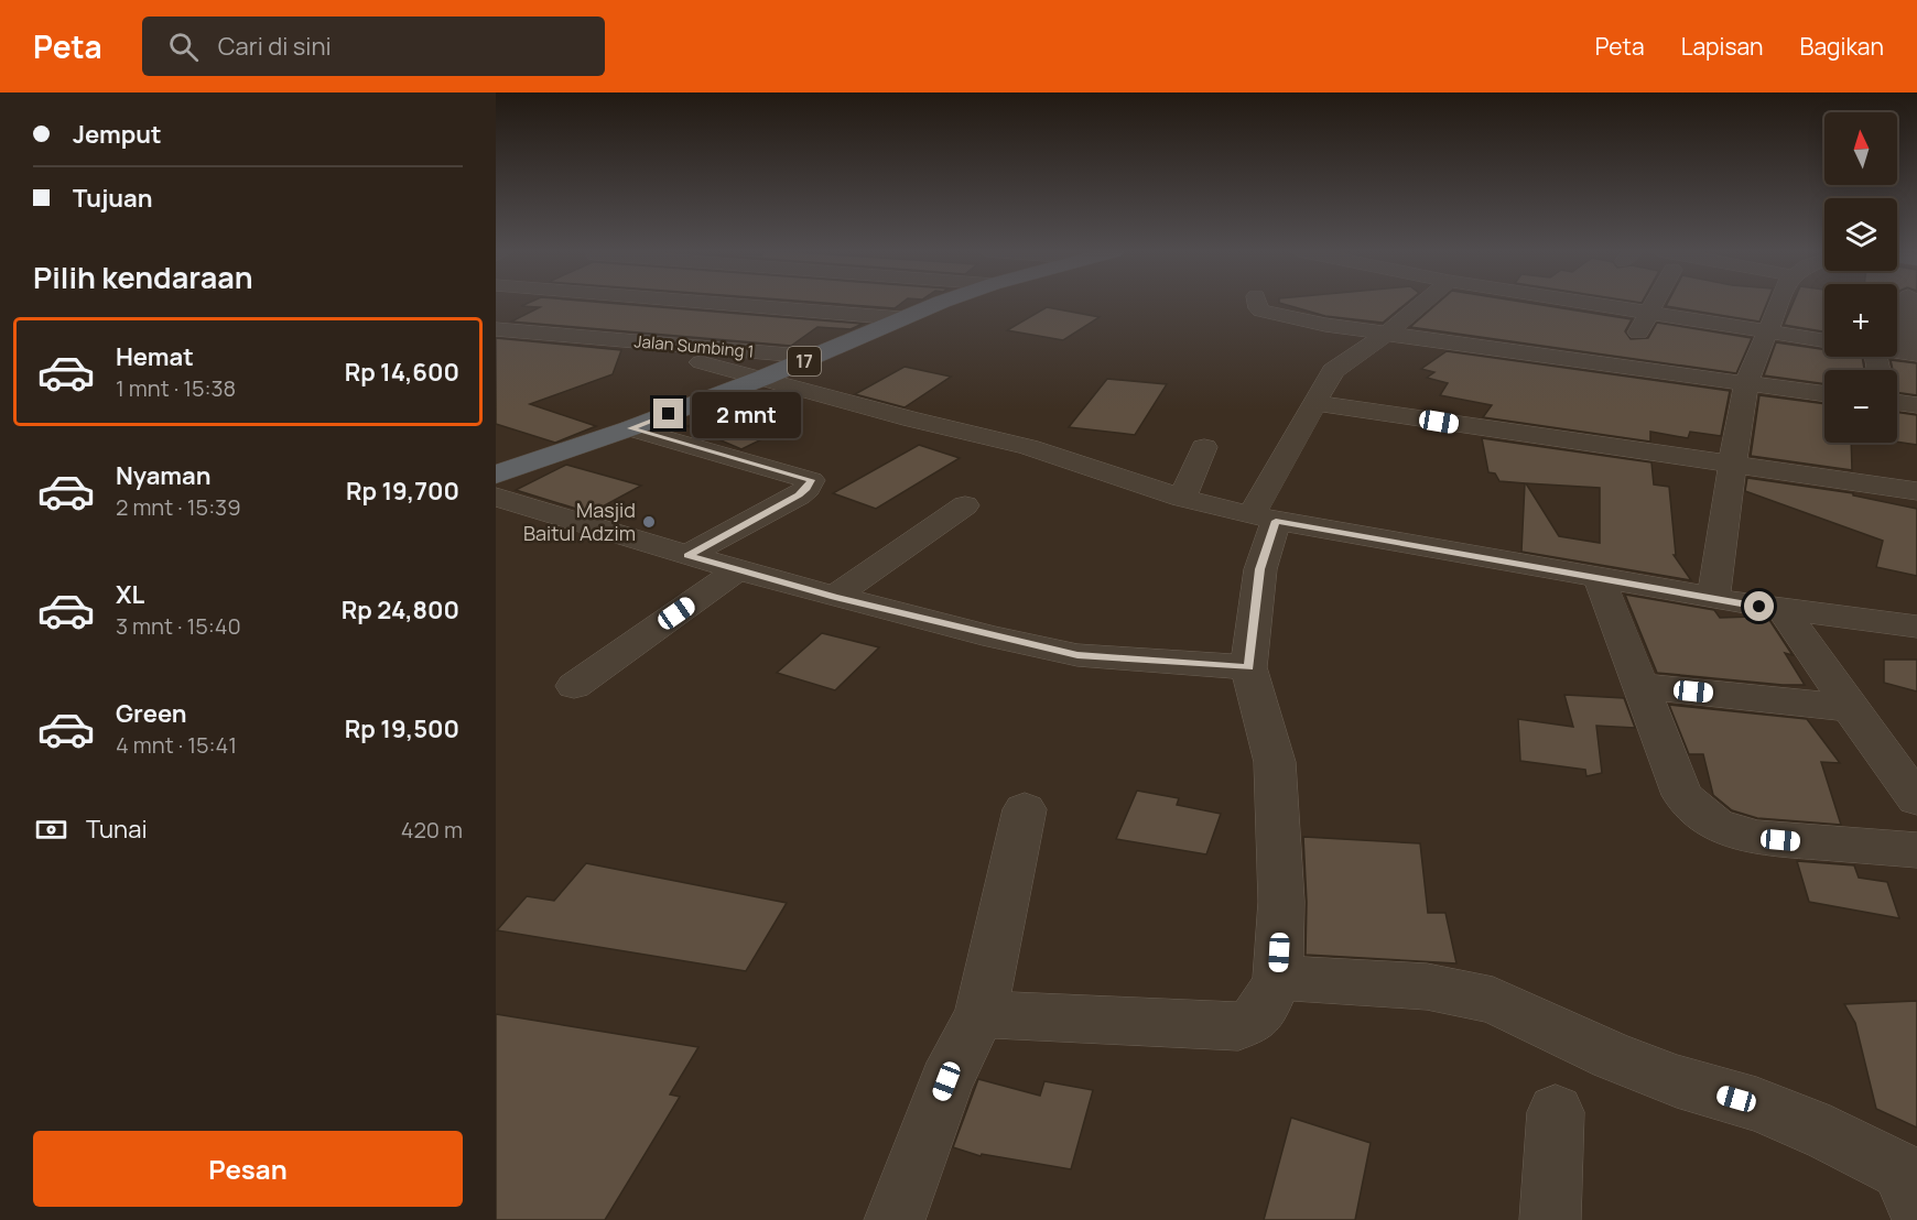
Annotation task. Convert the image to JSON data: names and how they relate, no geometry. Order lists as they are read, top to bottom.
{
  "streets": {
    "highway": ["17"],
    "street": ["Jalan Sumbing 1"]
  },
  "crossings": [
    ["Jalan Sumbing 1", "17"]
  ],
  "places": ["Masjid Baitul Adzim"],
  "north": "top",
  "page": {
    "header": "Peta",
    "search": "Cari di sini",
    "nav": ["Peta", "Lapisan", "Bagikan"],
    "banner": ["Jemput", "Tujuan"],
    "map_buttons": ["+", "−"],
    "heading": "Pilih kendaraan",
    "list": [
      {
        "name": "Hemat",
        "note": "1 mnt · 15:38",
        "value": "Rp 14,600"
      },
      {
        "name": "Nyaman",
        "note": "2 mnt · 15:39",
        "value": "Rp 19,700"
      },
      {
        "name": "XL",
        "note": "3 mnt · 15:40",
        "value": "Rp 24,800"
      },
      {
        "name": "Green",
        "note": "4 mnt · 15:41",
        "value": "Rp 19,500"
      }
    ],
    "bubble": "2 mnt",
    "pay": ["Tunai", "420 m"],
    "buttons": "Pesan"
  }
}
